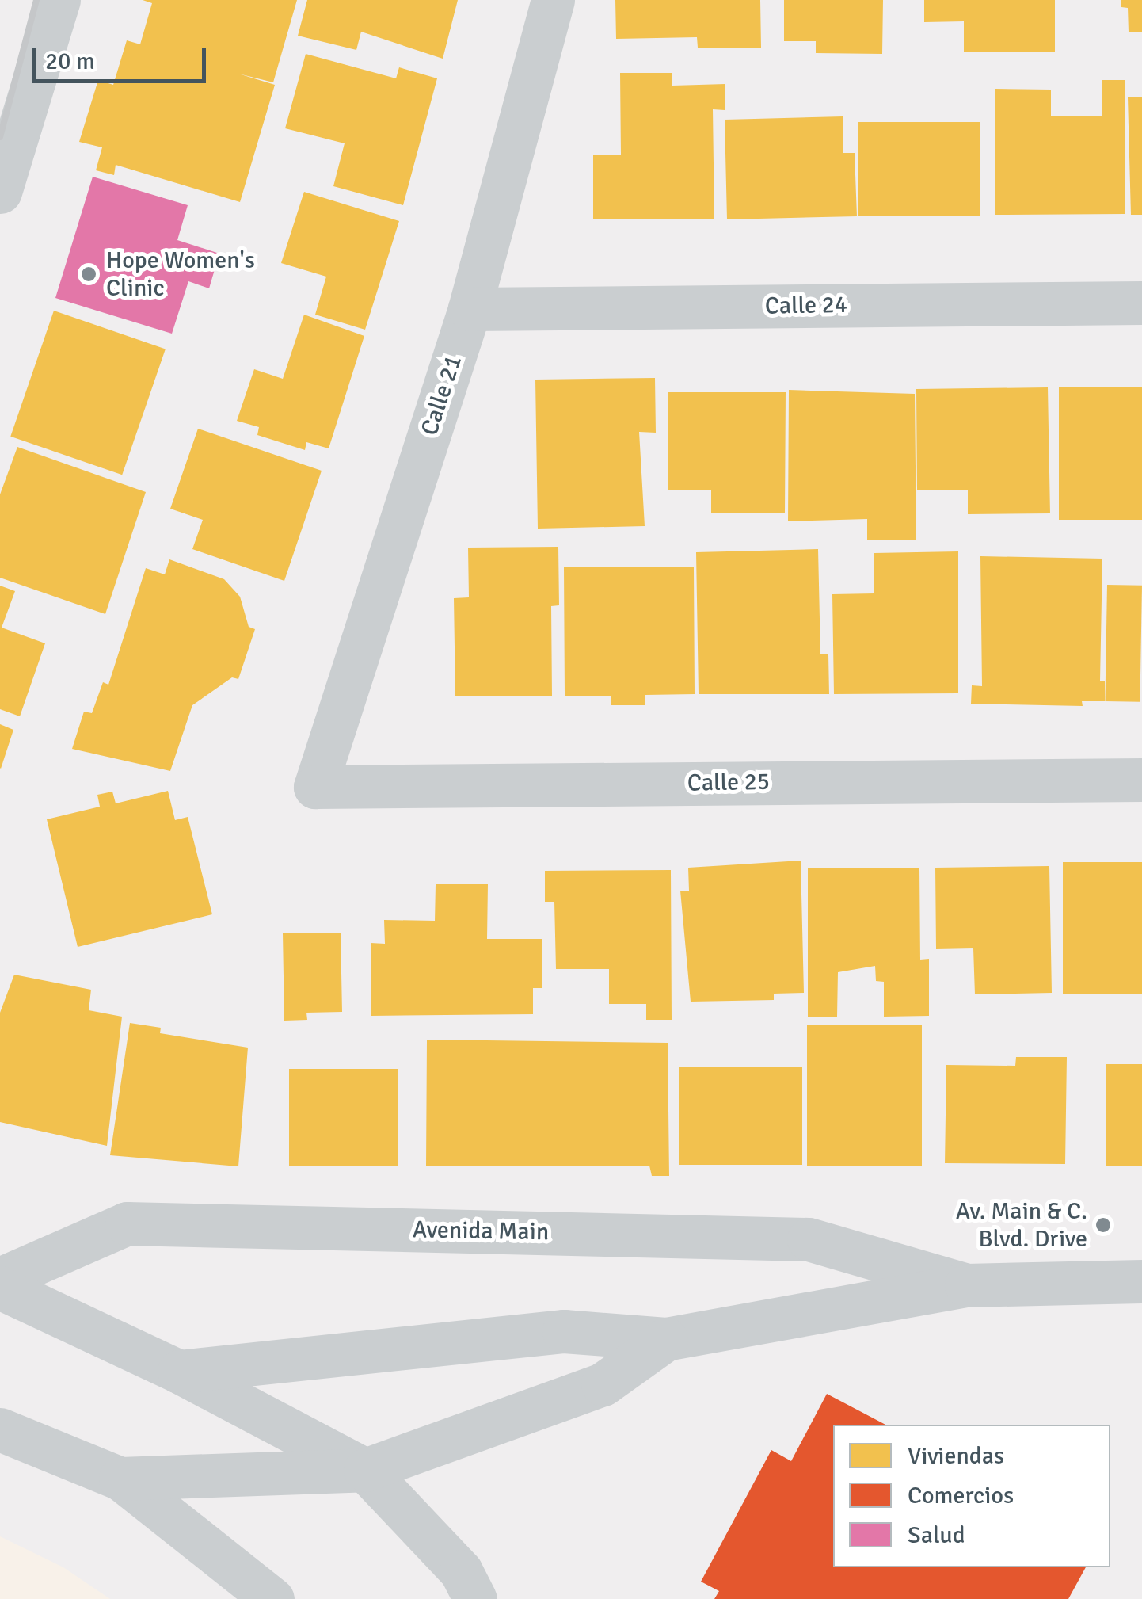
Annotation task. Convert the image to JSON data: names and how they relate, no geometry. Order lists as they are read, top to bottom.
{
  "streets": {
    "street": [
      "Calle 24",
      "Calle 21",
      "Calle 25",
      "Avenida Main"
    ]
  },
  "crossings": [
    ["Calle 24", "Calle 21"],
    ["Calle 21", "Calle 25"]
  ],
  "places": ["Hope Women's Clinic", "Av. Main & C. Blvd. Drive"],
  "legend": ["Viviendas", "Comercios", "Salud"],
  "scale_bar": "20 m"
}
